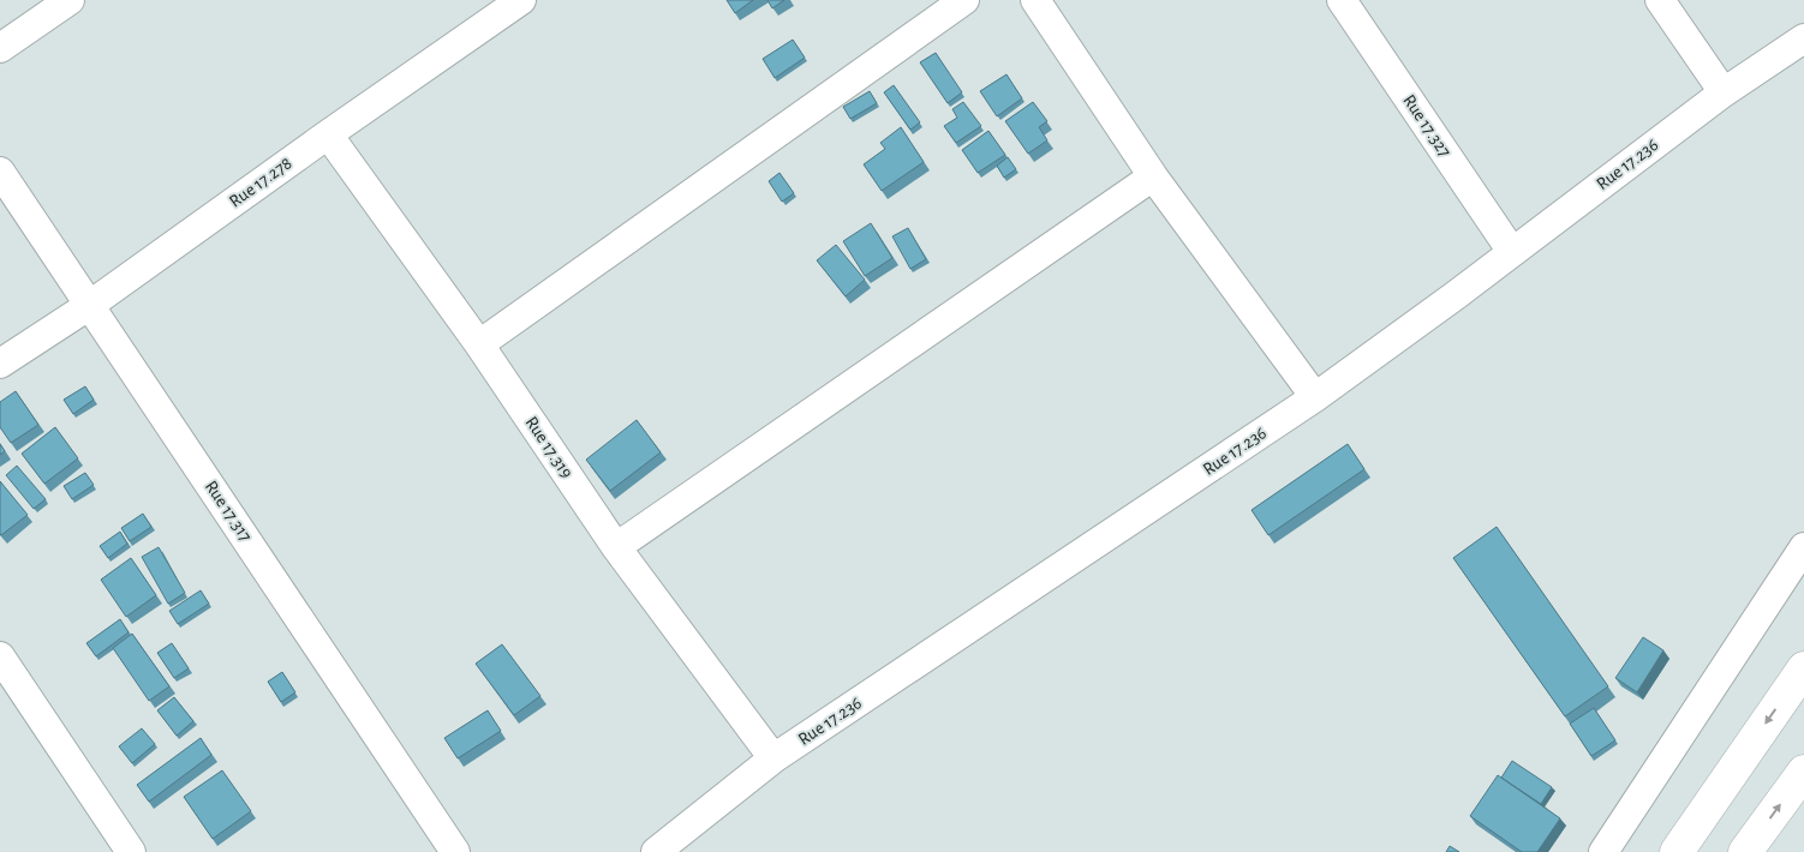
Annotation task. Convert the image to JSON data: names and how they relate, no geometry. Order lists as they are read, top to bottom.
{
  "streets": {
    "street": [
      "Rue 17.327",
      "Rue 17.236",
      "Rue 17.278",
      "Rue 17.319",
      "Rue 17.317"
    ]
  },
  "crossings": [
    ["Rue 17.327", "Rue 17.236"],
    ["Rue 17.236", "Rue 17.319"],
    ["Rue 17.278", "Rue 17.319"],
    ["Rue 17.278", "Rue 17.317"]
  ]
}
